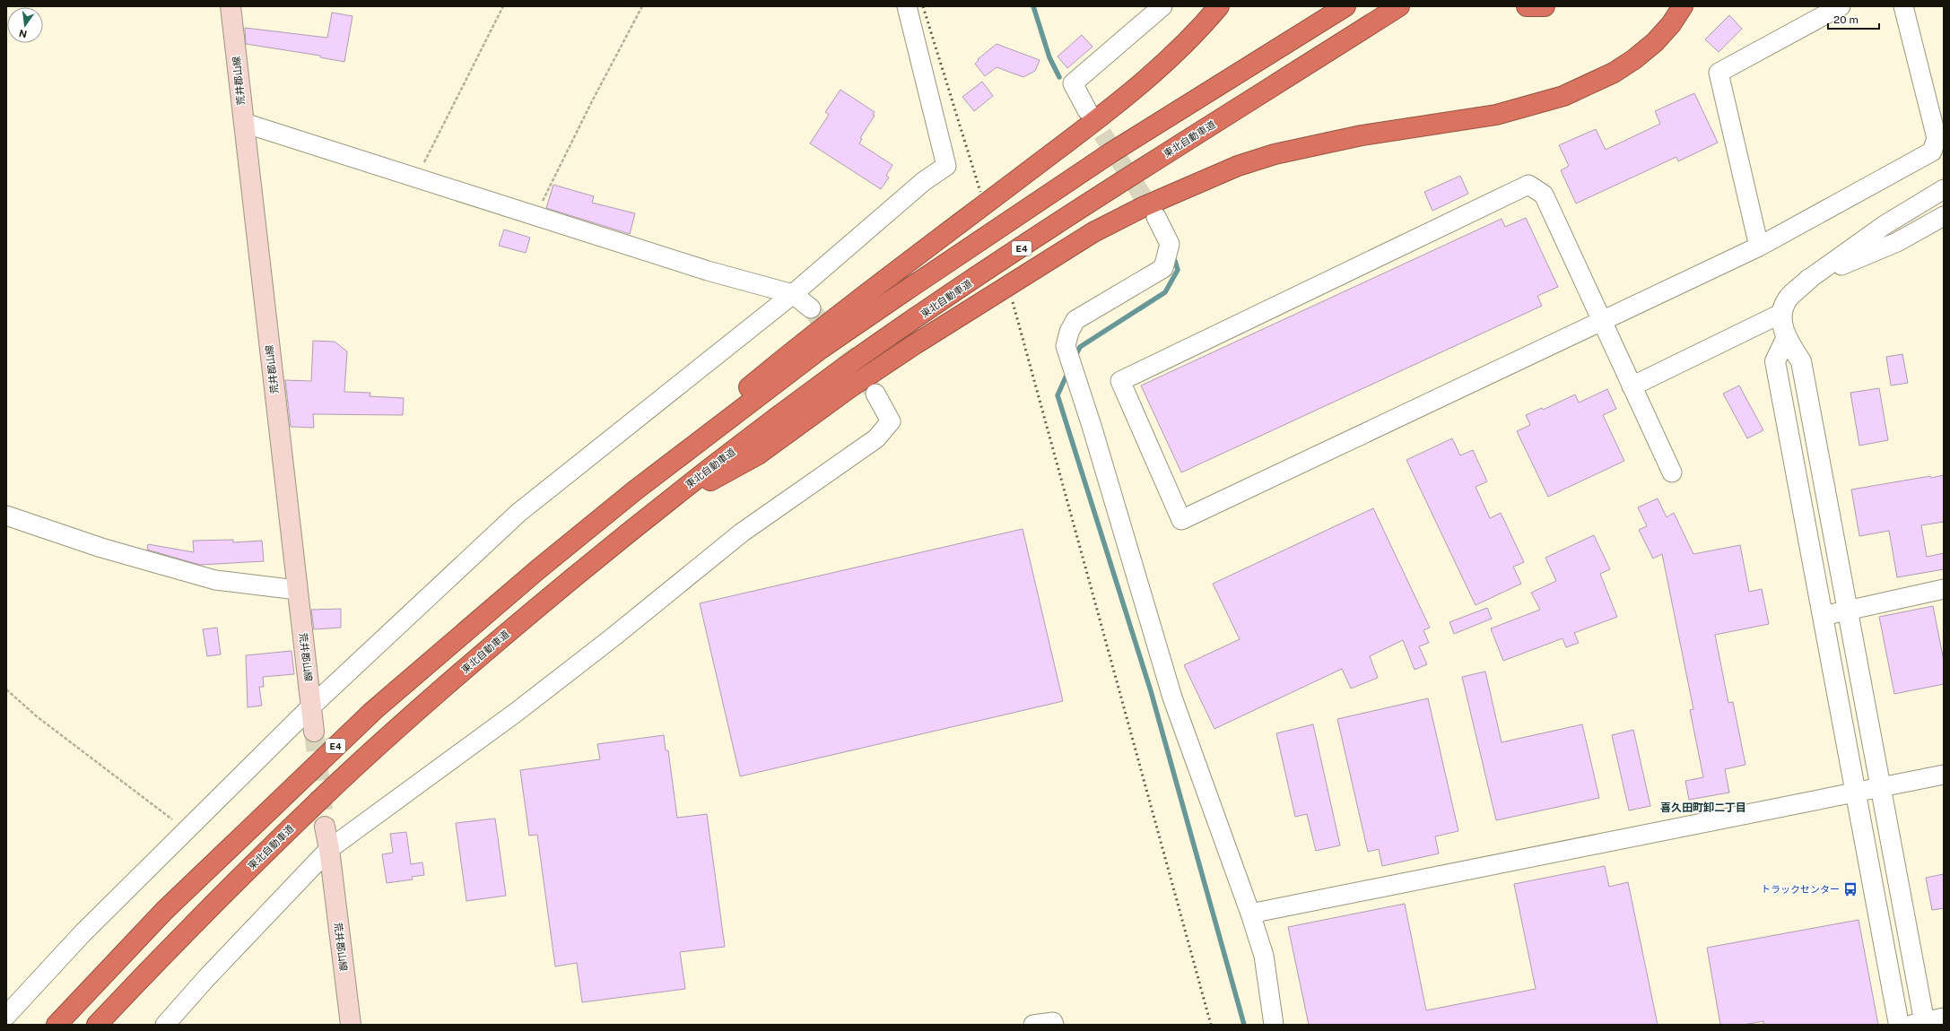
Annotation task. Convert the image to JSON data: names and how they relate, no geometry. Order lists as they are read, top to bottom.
{
  "streets": {
    "highway": ["東北自動車道", "E4"],
    "main road": ["荒井郡山線"]
  },
  "districts": ["喜久田町卸二丁目"],
  "places": {
    "bus stop": ["トラックセンター"]
  },
  "scale_bar": "20 m",
  "north": "bottom"
}
